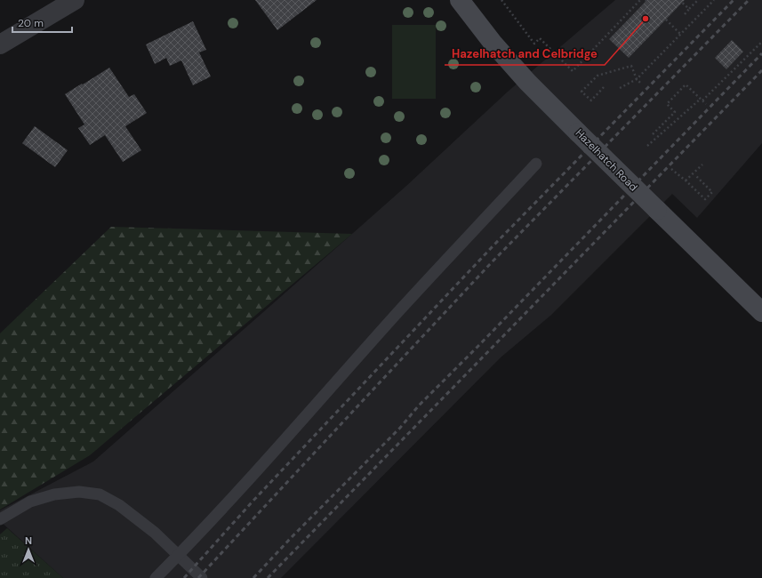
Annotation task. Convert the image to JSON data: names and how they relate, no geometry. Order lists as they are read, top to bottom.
{
  "streets": {
    "main road": ["Hazelhatch Road"]
  },
  "places": ["Hazelhatch and Celbridge"],
  "scale_bar": "20 m",
  "north": "top"
}
